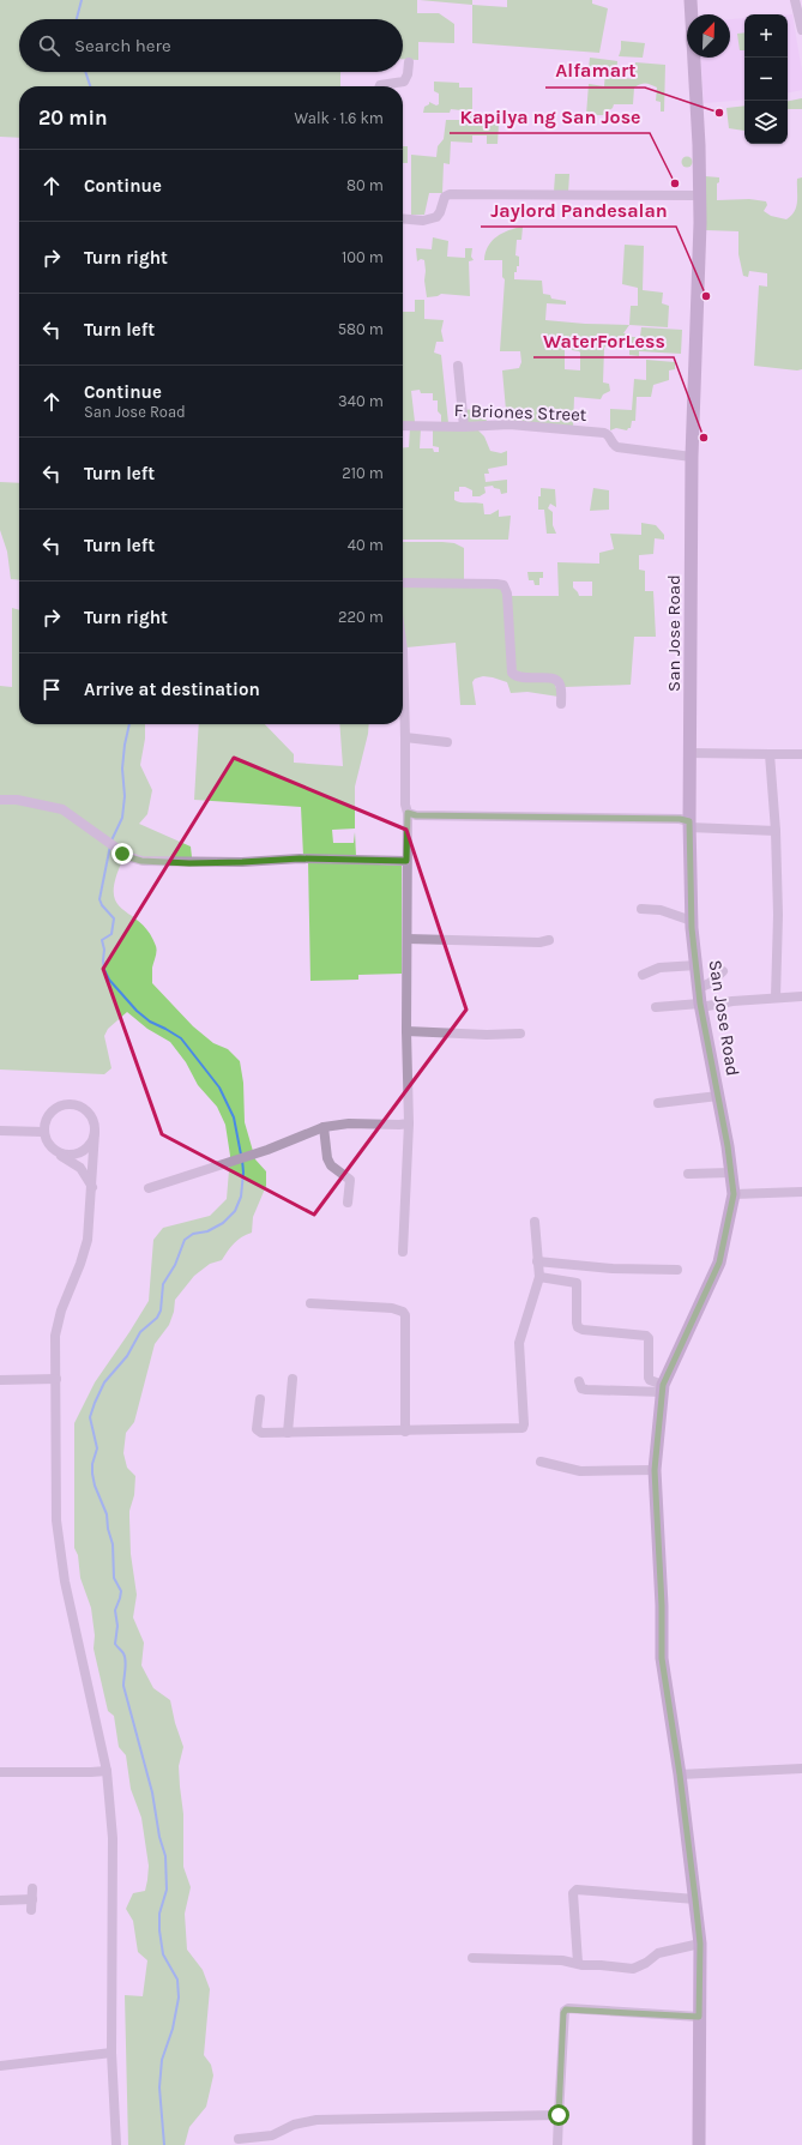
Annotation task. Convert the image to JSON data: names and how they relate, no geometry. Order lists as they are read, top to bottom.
{
  "streets": {
    "street": ["F. Briones Street", "San Jose Road"]
  },
  "crossings": [
    ["F. Briones Street", "San Jose Road"]
  ],
  "places": [
    "Alfamart",
    "Kapilya ng San Jose",
    "Jaylord Pandesalan",
    "WaterForLess"
  ],
  "north": "top right",
  "page": {
    "map_buttons": ["+", "−"],
    "search": "Search here",
    "heading": ["20 min", "Walk · 1.6 km"],
    "list": [
      ["Continue", "80 m"],
      ["Turn right", "100 m"],
      ["Turn left", "580 m"],
      ["Continue", "San Jose Road", "340 m"],
      ["Turn left", "210 m"],
      ["Turn left", "40 m"],
      ["Turn right", "220 m"],
      "Arrive at destination"
    ]
  }
}
